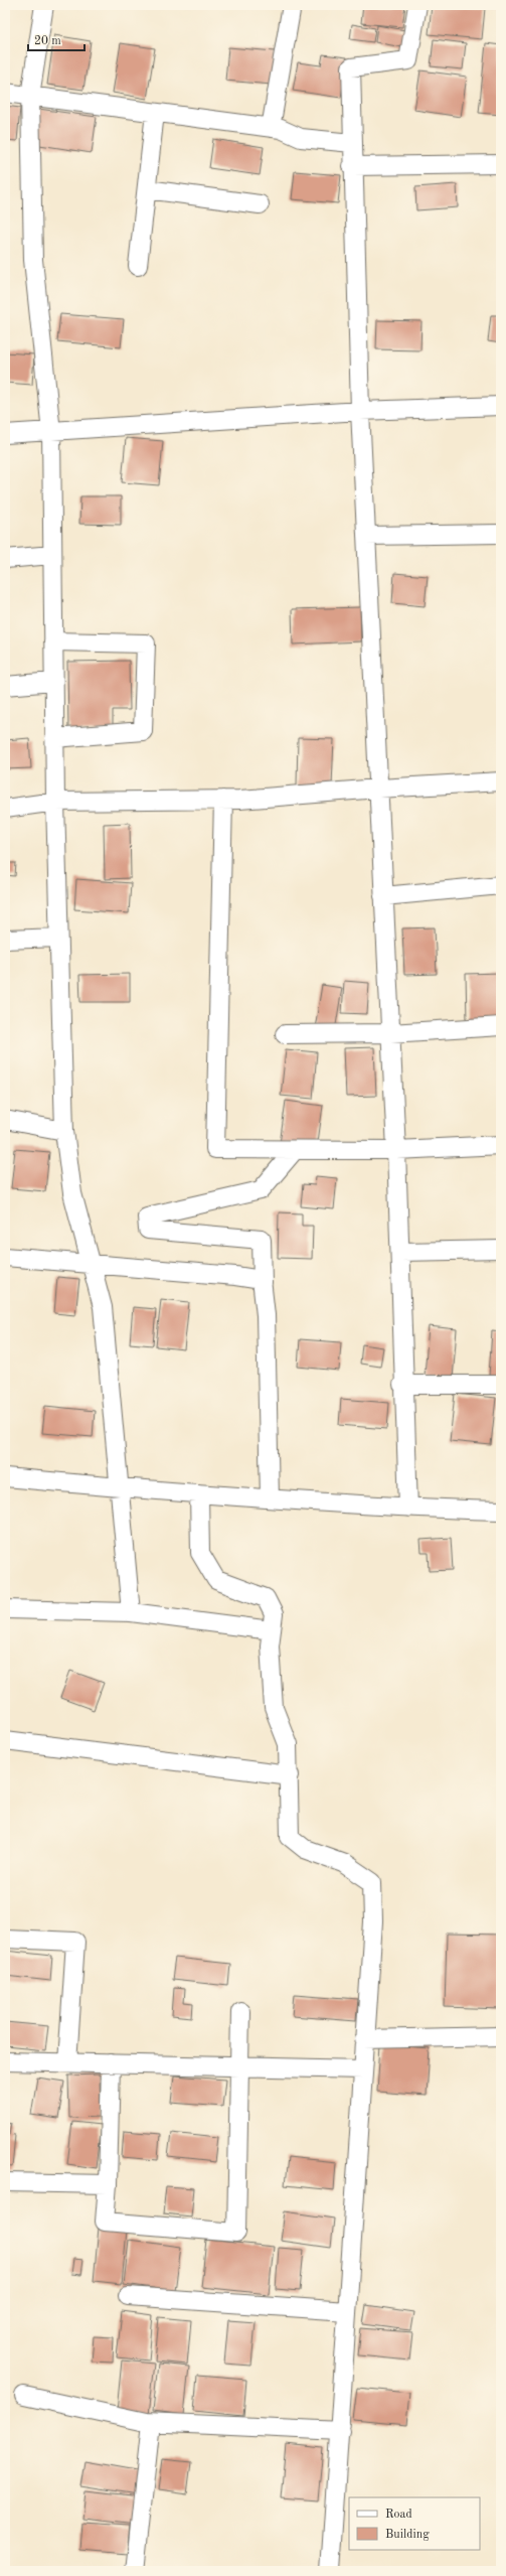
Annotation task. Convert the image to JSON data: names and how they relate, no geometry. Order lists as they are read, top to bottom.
{
  "legend": ["Road", "Building"],
  "scale_bar": "20 m"
}
